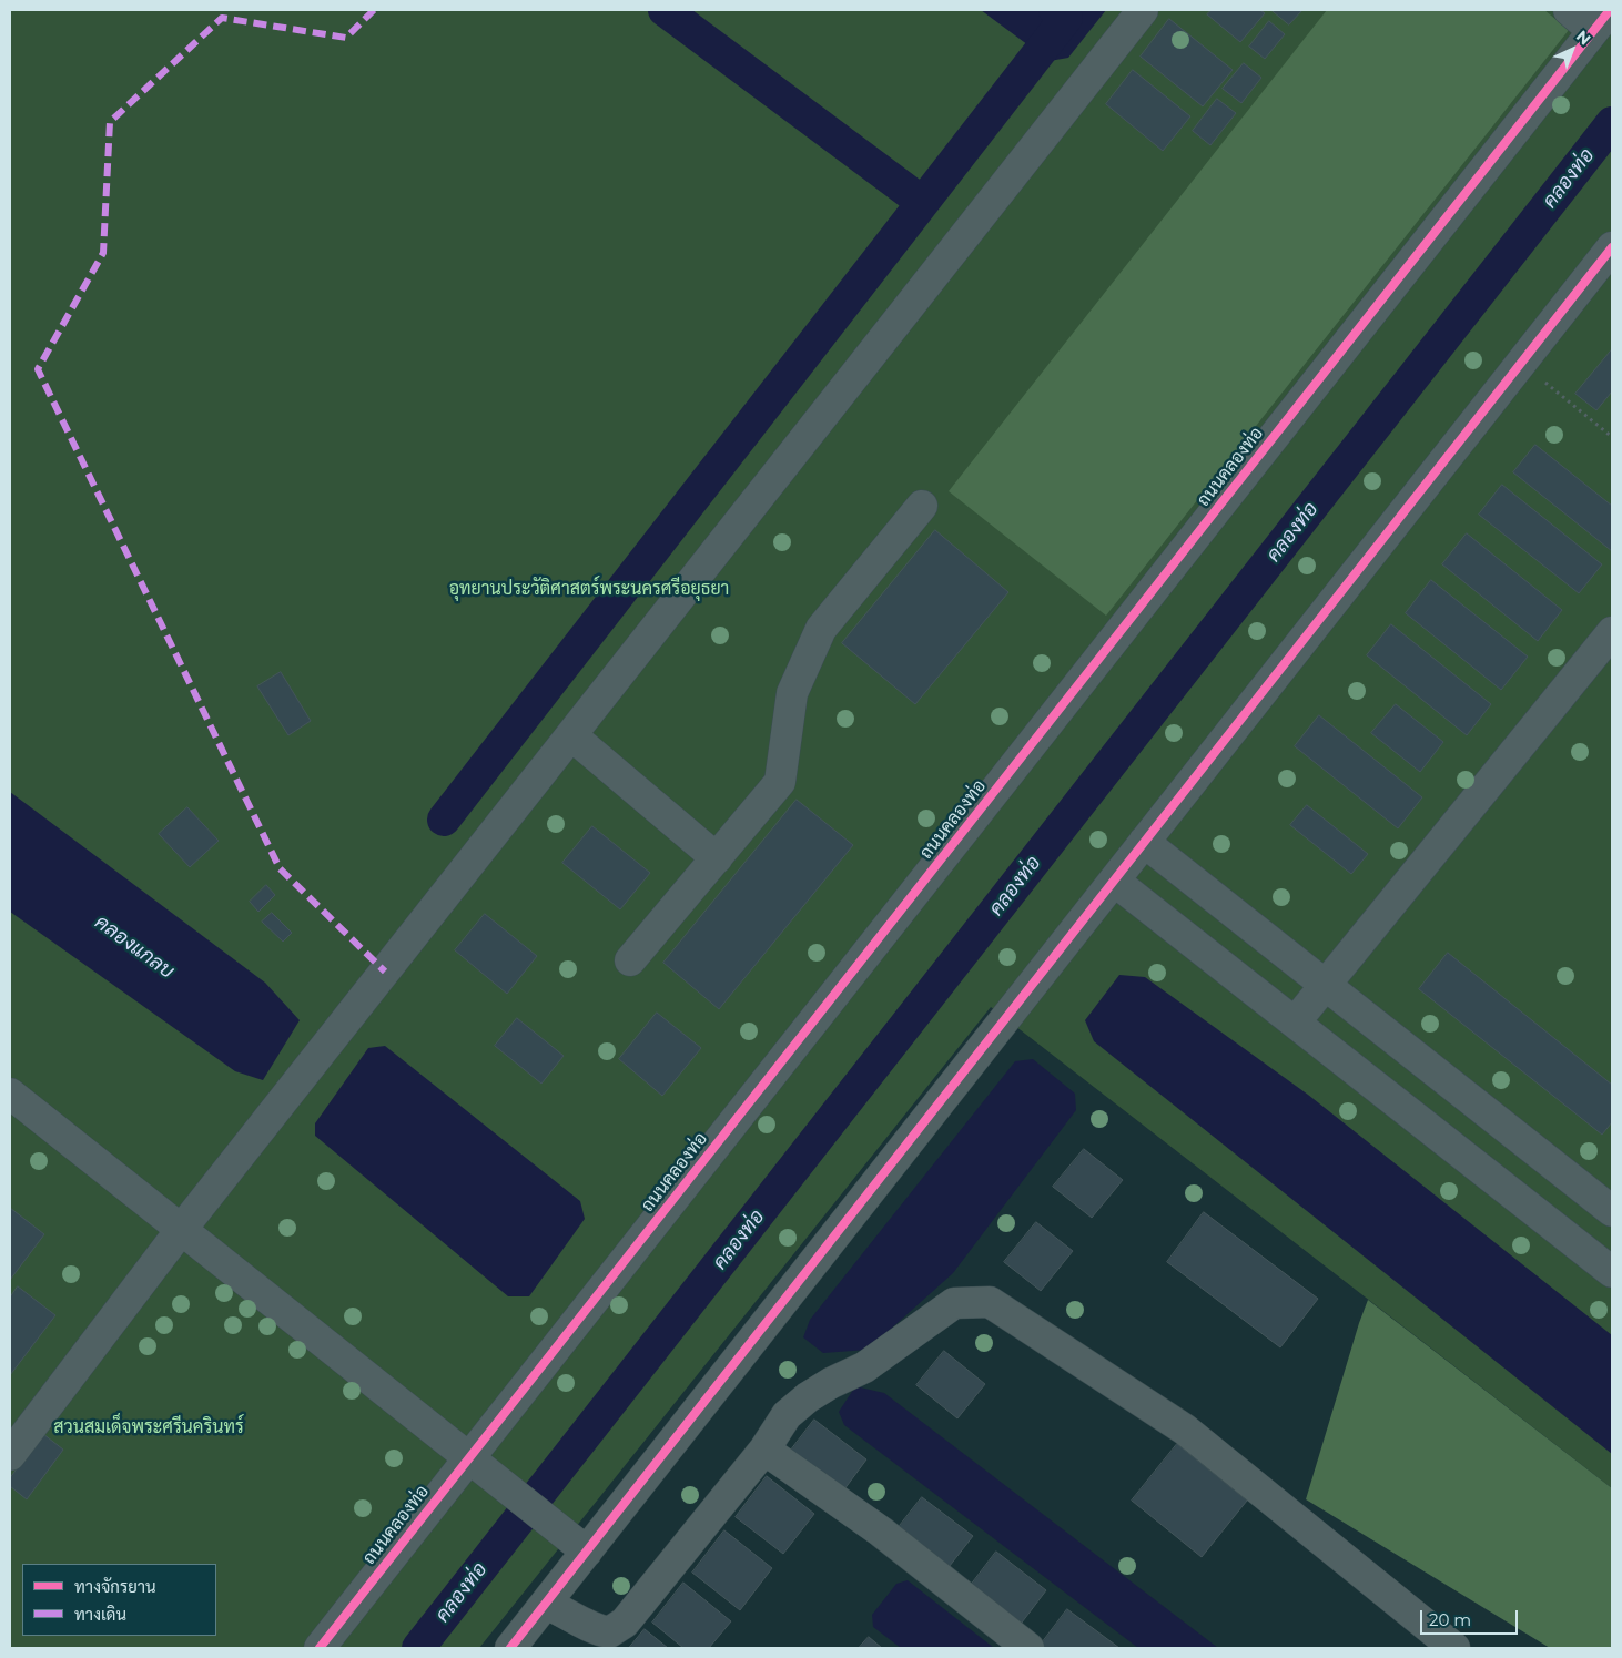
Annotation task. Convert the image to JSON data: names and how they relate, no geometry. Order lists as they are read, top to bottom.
{
  "streets": {
    "street": ["ถนนคลองท่อ"]
  },
  "water": ["คลองท่อ", "คลองแกลบ"],
  "parks": ["อุทยานประวัติศาสตร์พระนครศรีอยุธยา", "สวนสมเด็จพระศรีนครินทร์"],
  "legend": ["ทางจักรยาน", "ทางเดิน"],
  "scale_bar": "20 m",
  "north": "top right"
}
